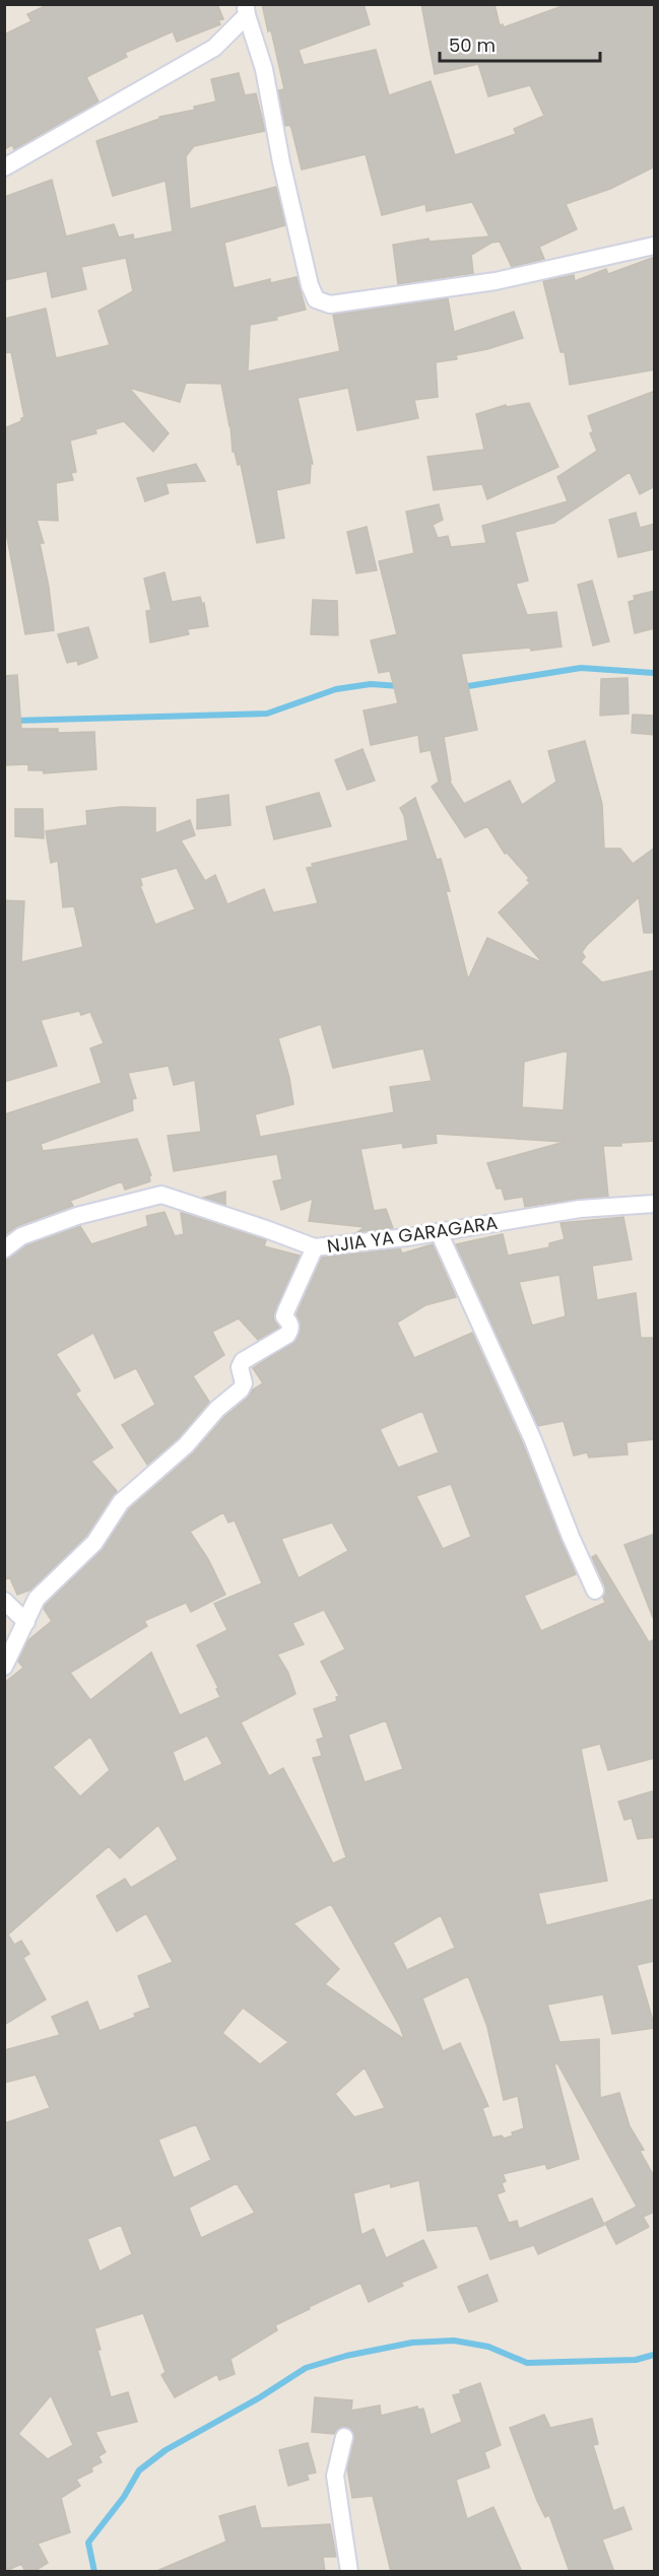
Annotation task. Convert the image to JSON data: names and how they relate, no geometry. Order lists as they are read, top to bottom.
{
  "streets": {
    "street": ["NJIA YA GARAGARA"]
  },
  "scale_bar": "50 m"
}
